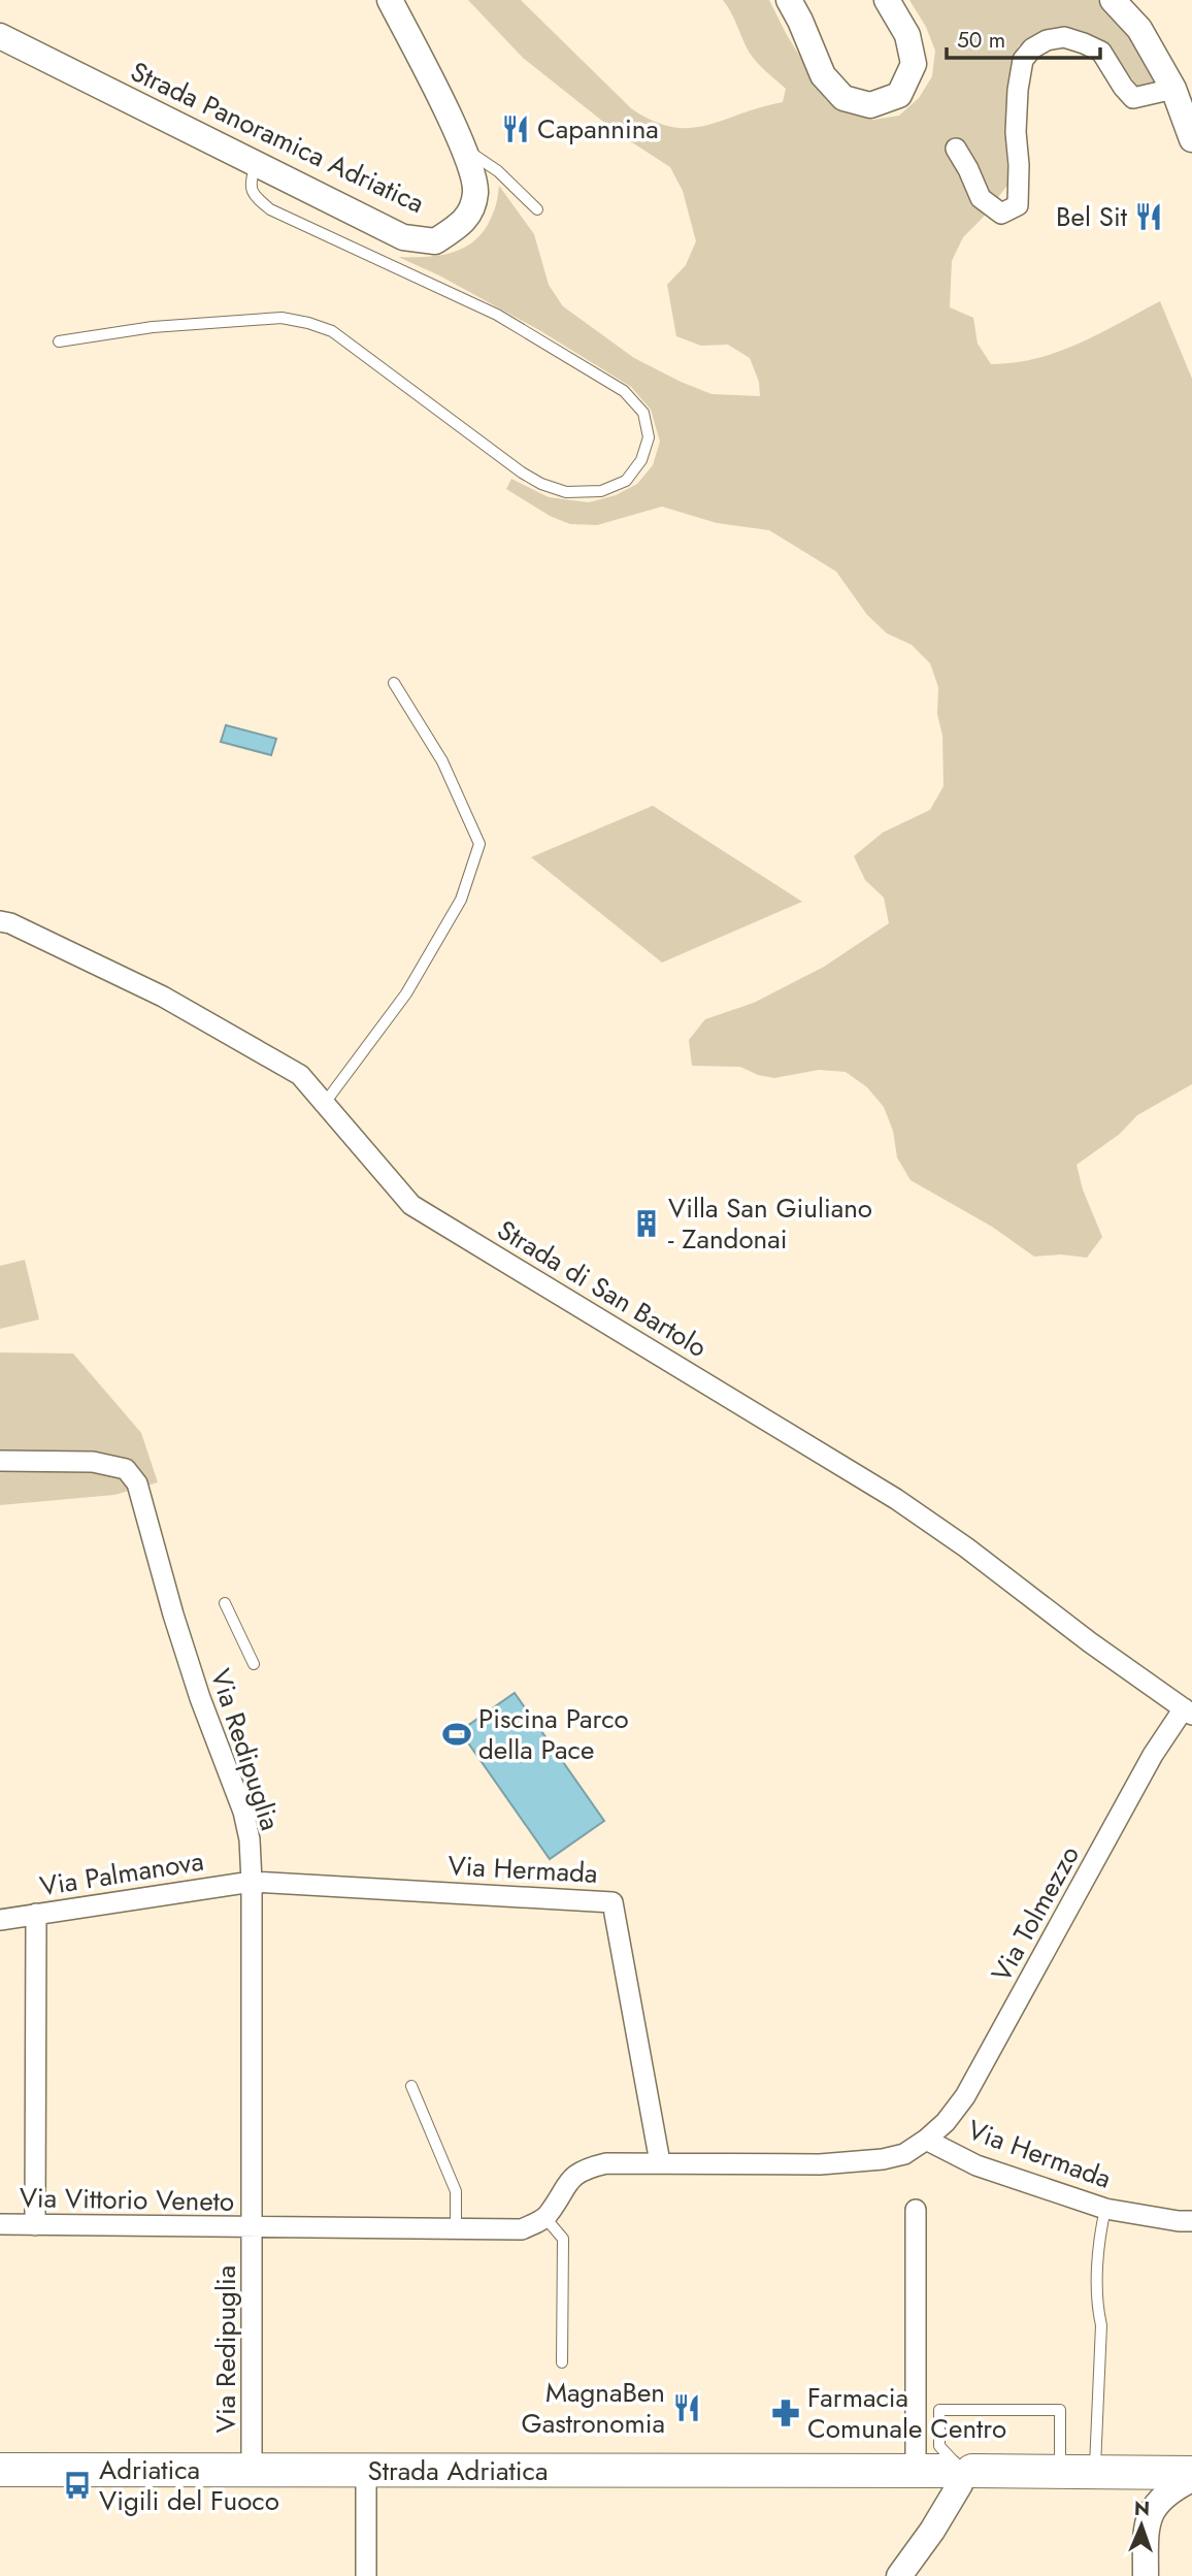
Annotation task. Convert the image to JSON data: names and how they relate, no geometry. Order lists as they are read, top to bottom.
{
  "streets": {
    "main road": ["Strada Adriatica"],
    "street": [
      "Strada Panoramica Adriatica",
      "Strada di San Bartolo",
      "Via Redipuglia",
      "Via Hermada",
      "Via Palmanova",
      "Via Tolmezzo",
      "Via Vittorio Veneto"
    ]
  },
  "crossings": [
    ["Strada di San Bartolo", "Via Tolmezzo"],
    ["Via Redipuglia", "Via Hermada"],
    ["Via Redipuglia", "Via Palmanova"],
    ["Via Redipuglia", "Via Vittorio Veneto"],
    ["Via Redipuglia", "Strada Adriatica"],
    ["Via Hermada", "Via Palmanova"],
    ["Via Hermada", "Via Tolmezzo"]
  ],
  "places": {
    "restaurant": ["Capannina", "Bel Sit", "MagnaBen Gastronomia"],
    "building": ["Villa San Giuliano - Zandonai"],
    "sports": ["Piscina Parco della Pace"],
    "pharmacy": ["Farmacia Comunale Centro"],
    "bus stop": ["Adriatica Vigili del Fuoco"]
  },
  "scale_bar": "50 m",
  "north": "top"
}
